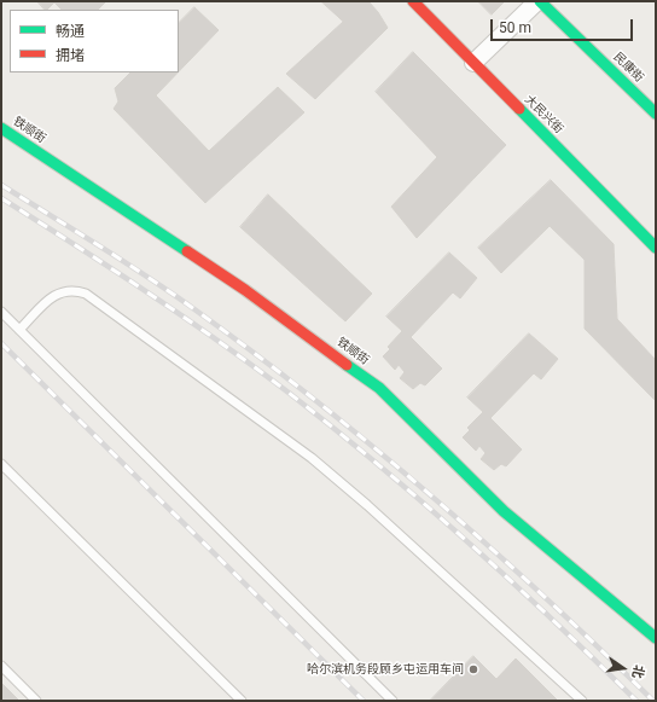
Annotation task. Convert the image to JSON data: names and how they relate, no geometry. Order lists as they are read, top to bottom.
{
  "streets": {
    "main road": ["民康街", "大民兴街", "铁顺街"]
  },
  "places": ["哈尔滨机务段顾乡屯运用车间"],
  "legend": ["畅通", "拥堵"],
  "scale_bar": "50 m",
  "north": "right"
}
